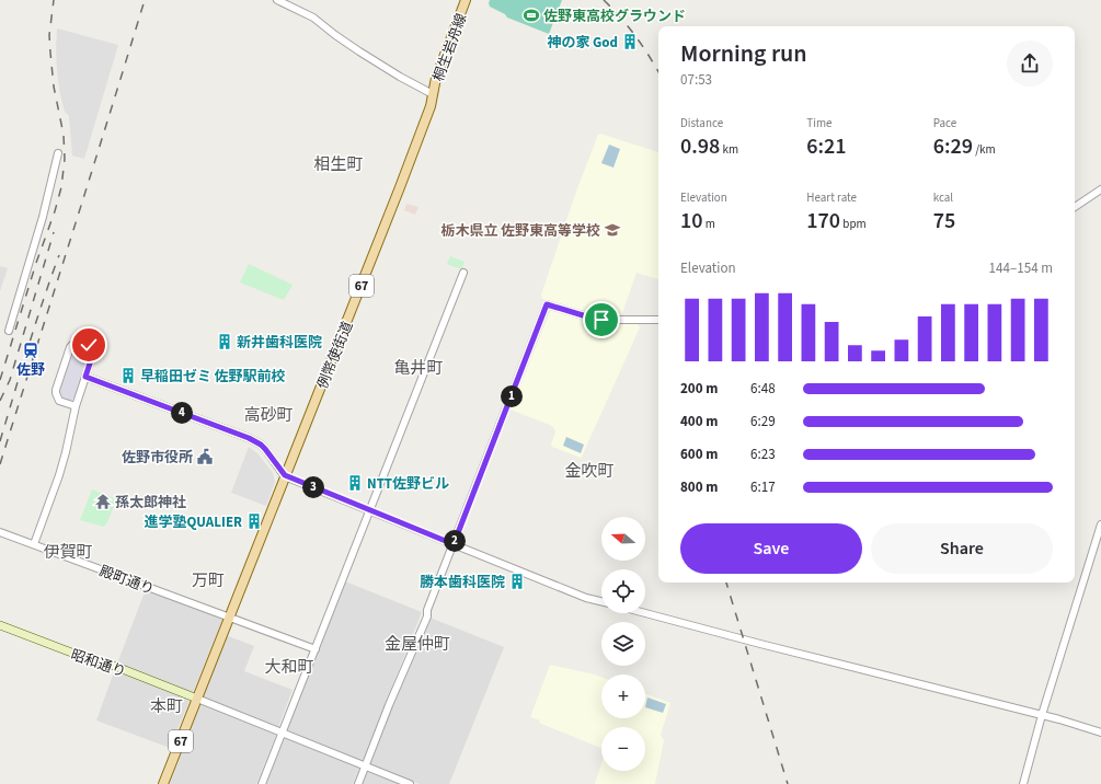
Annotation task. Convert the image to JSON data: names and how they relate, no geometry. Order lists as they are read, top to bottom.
{
  "streets": {
    "main road": [
      "桐生岩舟線",
      "67",
      "例幣使街道",
      "昭和通り"
    ],
    "street": ["殿町通り"]
  },
  "crossings": [
    ["桐生岩舟線", "例幣使街道"],
    ["例幣使街道", "殿町通り"],
    ["例幣使街道", "昭和通り"]
  ],
  "districts": [
    "相生町",
    "亀井町",
    "高砂町",
    "金吹町",
    "伊賀町",
    "万町",
    "金屋仲町",
    "大和町",
    "本町"
  ],
  "places": {
    "sports": ["佐野東高校グラウンド"],
    "building": [
      "神の家 God",
      "新井歯科医院",
      "早稲田ゼミ 佐野駅前校",
      "NTT佐野ビル",
      "進学塾QUALIER",
      "勝本歯科医院"
    ],
    "school or university": ["栃木県立 佐野東高等学校"],
    "station": ["佐野"],
    "public building": ["佐野市役所"],
    "temple": ["孫太郎神社"]
  },
  "north": "left",
  "page": {
    "heading": ["Morning run", "07:53"],
    "stats": [
      ["Distance", "0.98 km"],
      ["Time", "6:21"],
      ["Pace", "6:29 /km"],
      ["Elevation", "10 m"],
      ["Heart rate", "170 bpm"],
      ["kcal", "75"]
    ],
    "chart": ["Elevation", "144–154 m"],
    "list": [
      {
        "name": "200 m",
        "note": "6:48"
      },
      {
        "name": "400 m",
        "note": "6:29"
      },
      {
        "name": "600 m",
        "note": "6:23"
      },
      {
        "name": "800 m",
        "note": "6:17"
      }
    ],
    "pins": [
      "1",
      "4",
      "3",
      "2"
    ],
    "buttons": ["Save", "Share"],
    "map_buttons": ["+", "−"]
  }
}
